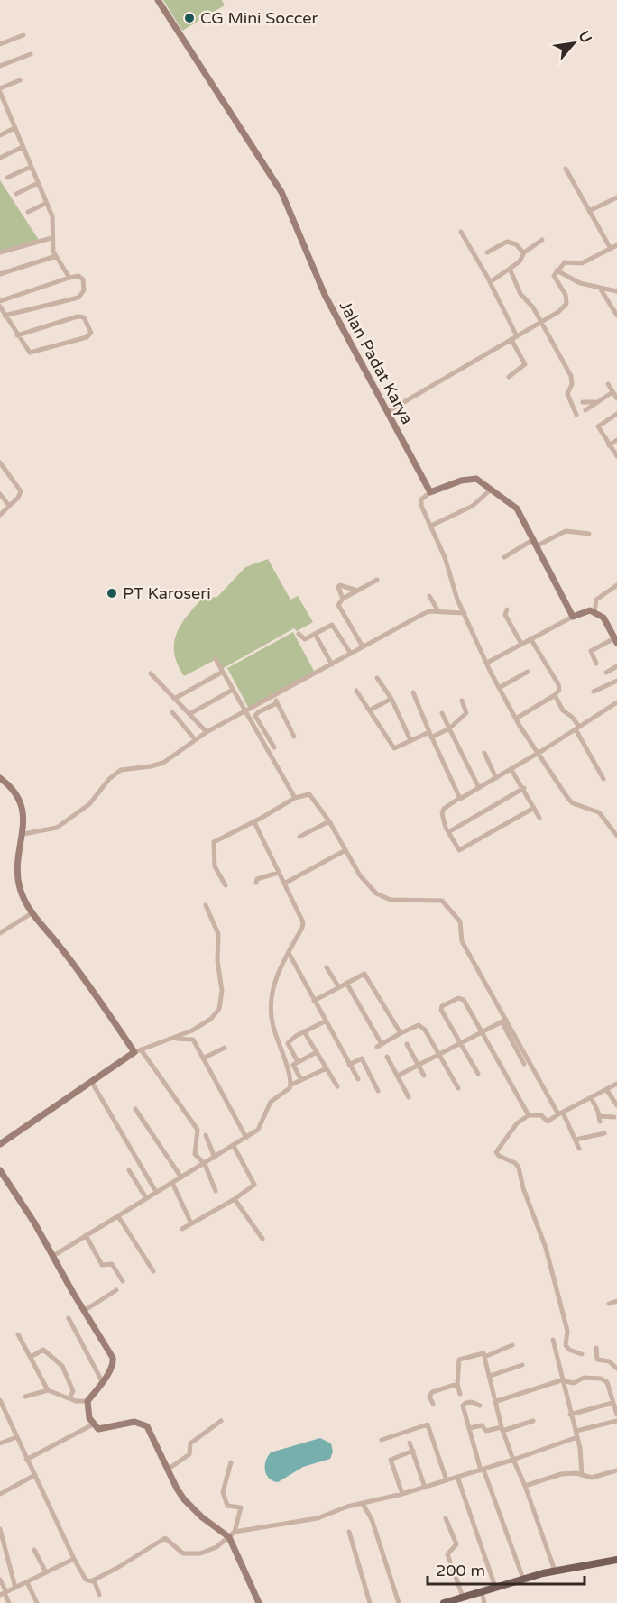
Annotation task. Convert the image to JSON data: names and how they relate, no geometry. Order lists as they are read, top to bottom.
{
  "streets": {
    "street": ["Jalan Padat Karya"]
  },
  "places": ["CG Mini Soccer", "PT Karoseri"],
  "scale_bar": "200 m",
  "north": "top right"
}
